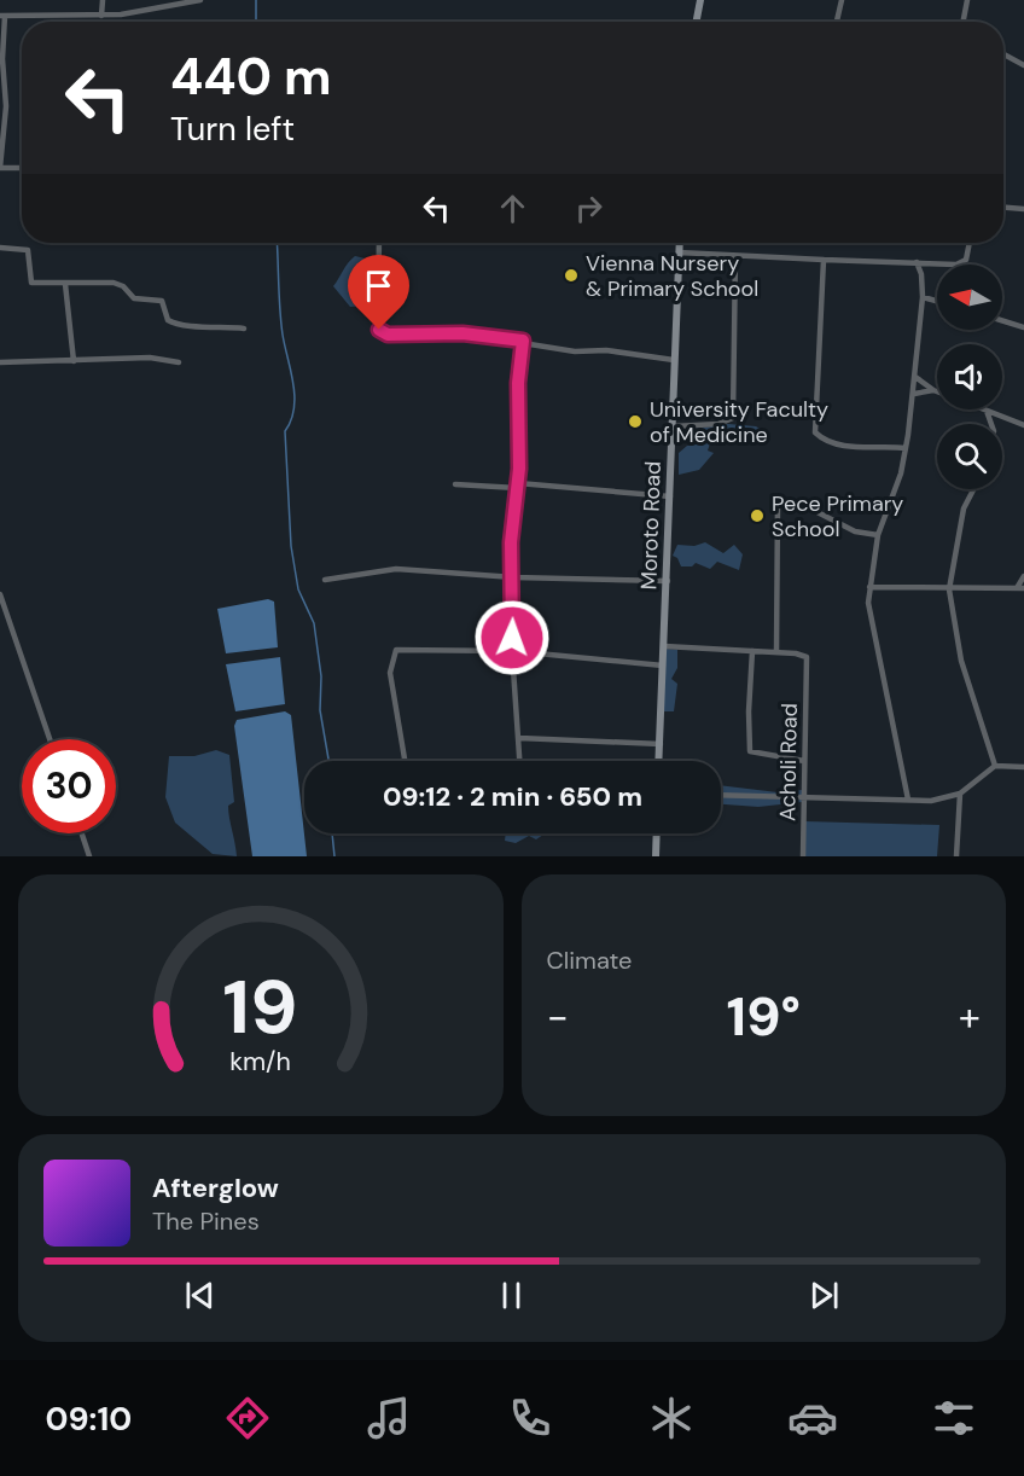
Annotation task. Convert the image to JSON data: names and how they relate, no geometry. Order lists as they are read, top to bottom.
{
  "streets": {
    "main road": ["Moroto Road"],
    "street": ["Acholi Road"]
  },
  "places": ["Vienna Nursery & Primary School", "University Faculty of Medicine", "Pece Primary School"],
  "north": "left",
  "page": {
    "turn": ["440 m", "Turn left"],
    "limit": "30",
    "trip": "09:12 · 2 min · 650 m",
    "tile": "Climate",
    "heat": ["−", "19°", "+"],
    "song": ["Afterglow", "The Pines"],
    "tabs": "09:10",
    "gauge": ["19", "km/h"]
  }
}
